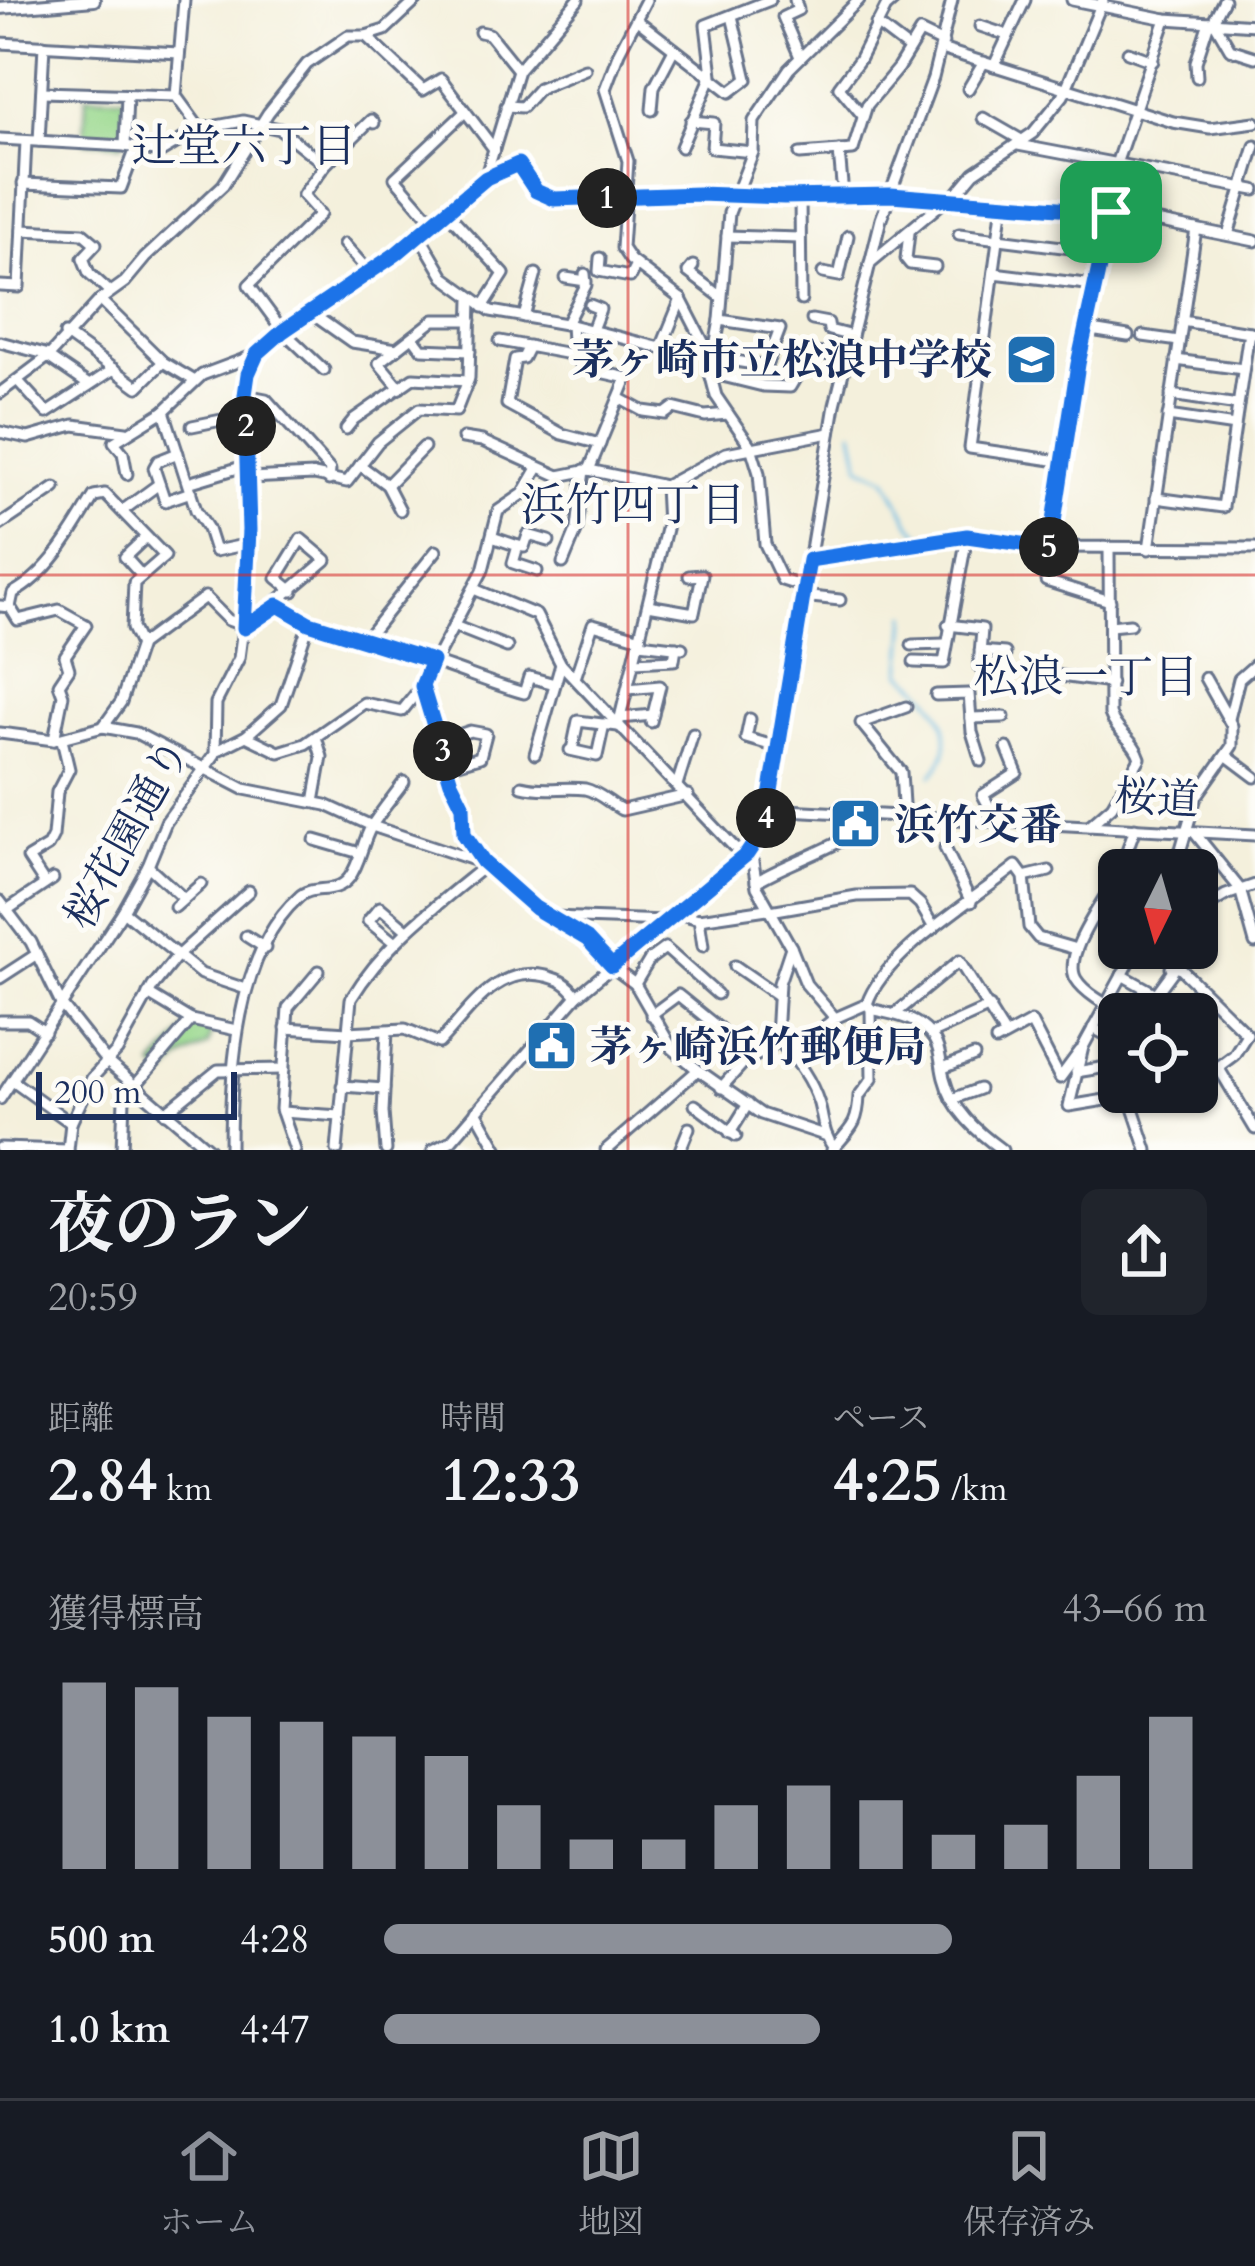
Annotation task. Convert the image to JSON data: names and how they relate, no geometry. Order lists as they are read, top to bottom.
{
  "streets": {
    "street": ["桜道", "桜花園通り"]
  },
  "districts": ["辻堂六丁目", "浜竹四丁目", "松浪一丁目"],
  "places": {
    "school or university": ["茅ヶ崎市立松浪中学校"],
    "public building": ["浜竹交番", "茅ヶ崎浜竹郵便局"]
  },
  "scale_bar": "200 m",
  "north": "bottom",
  "page": {
    "pins": [
      "1",
      "2",
      "5",
      "3",
      "4"
    ],
    "scale": "200 m",
    "heading": ["夜のラン", "20:59"],
    "stats": [
      ["距離", "2.84 km"],
      ["時間", "12:33"],
      ["ペース", "4:25 /km"]
    ],
    "chart": ["獲得標高", "43–66 m"],
    "list": [
      {
        "name": "500 m",
        "note": "4:28"
      },
      {
        "name": "1.0 km",
        "note": "4:47"
      }
    ],
    "tabs": ["ホーム", "地図", "保存済み"]
  }
}
